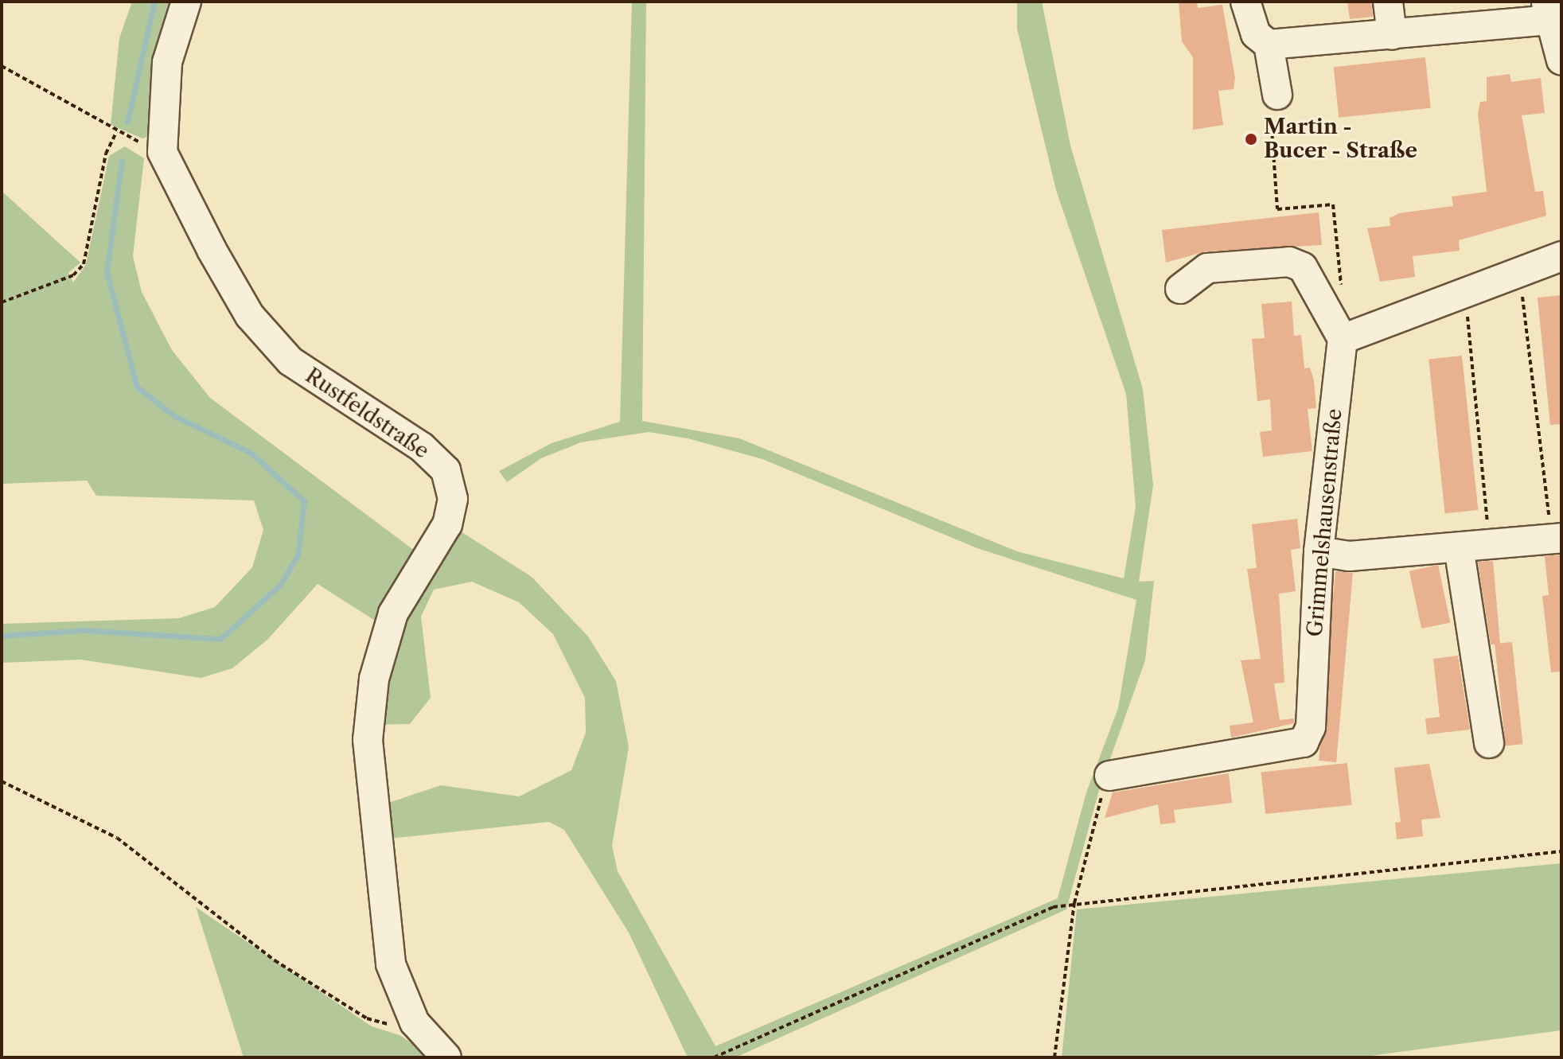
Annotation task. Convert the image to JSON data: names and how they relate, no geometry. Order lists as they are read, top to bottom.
{
  "streets": {
    "street": ["Rustfeldstraße", "Grimmelshausenstraße"]
  },
  "places": ["Martin - Bucer - Straße"]
}
